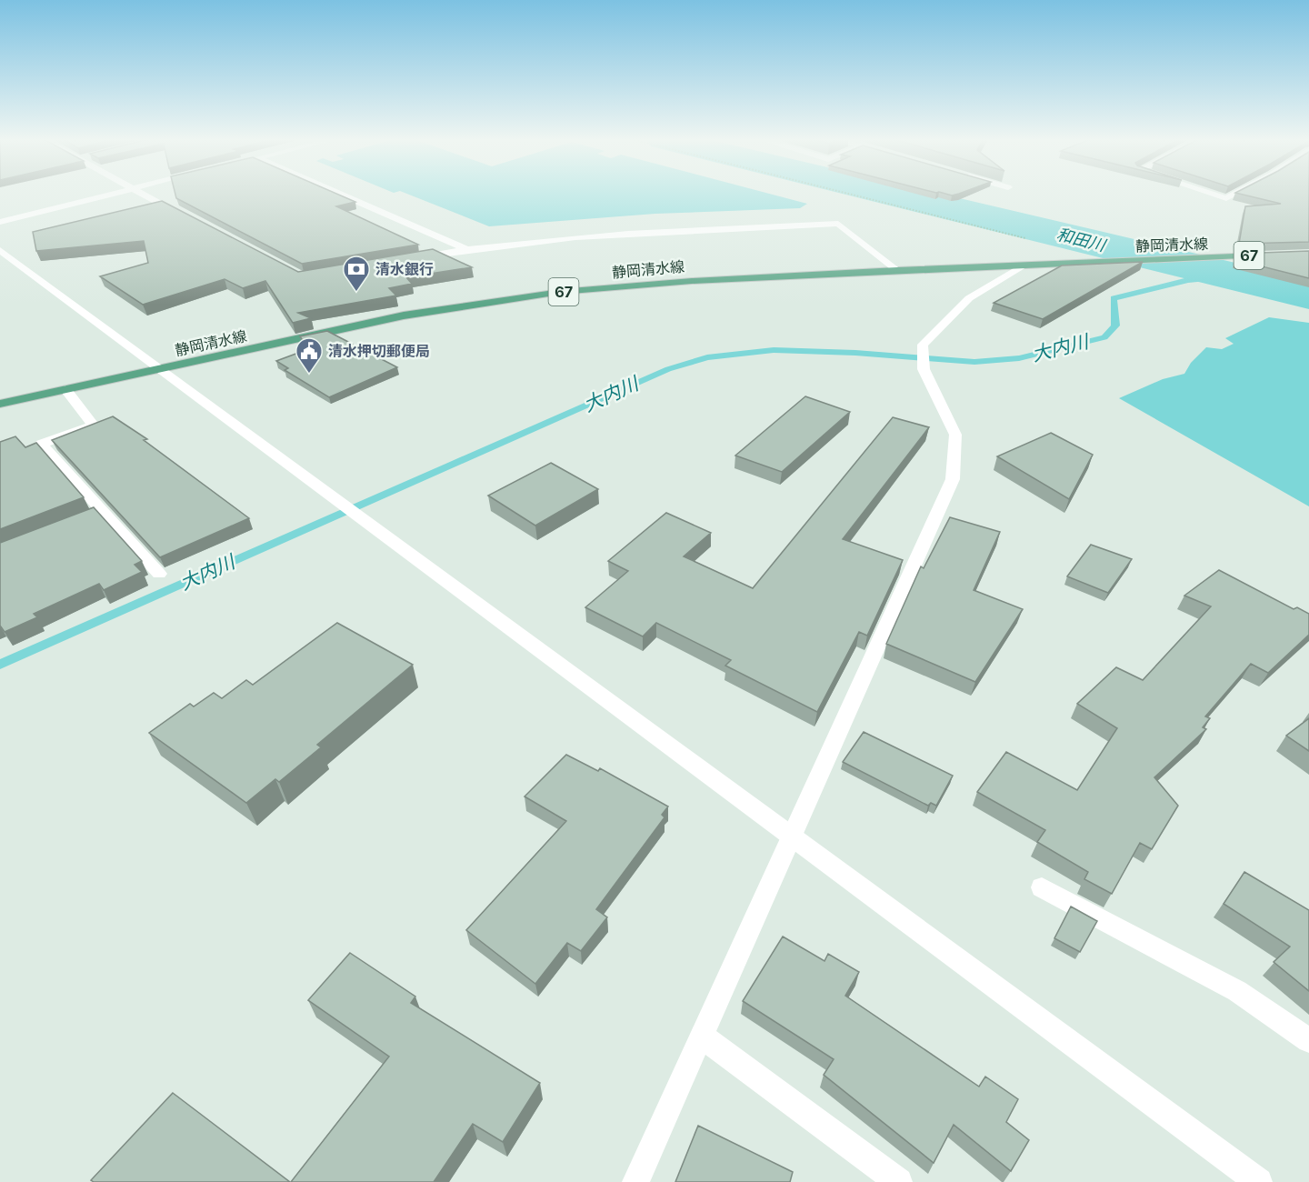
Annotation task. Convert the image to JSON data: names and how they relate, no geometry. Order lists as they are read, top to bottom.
{
  "streets": {
    "main road": ["静岡清水線", "67"]
  },
  "water": ["和田川", "大内川"],
  "places": {
    "bank": ["清水銀行"],
    "public building": ["清水押切郵便局"]
  }
}
